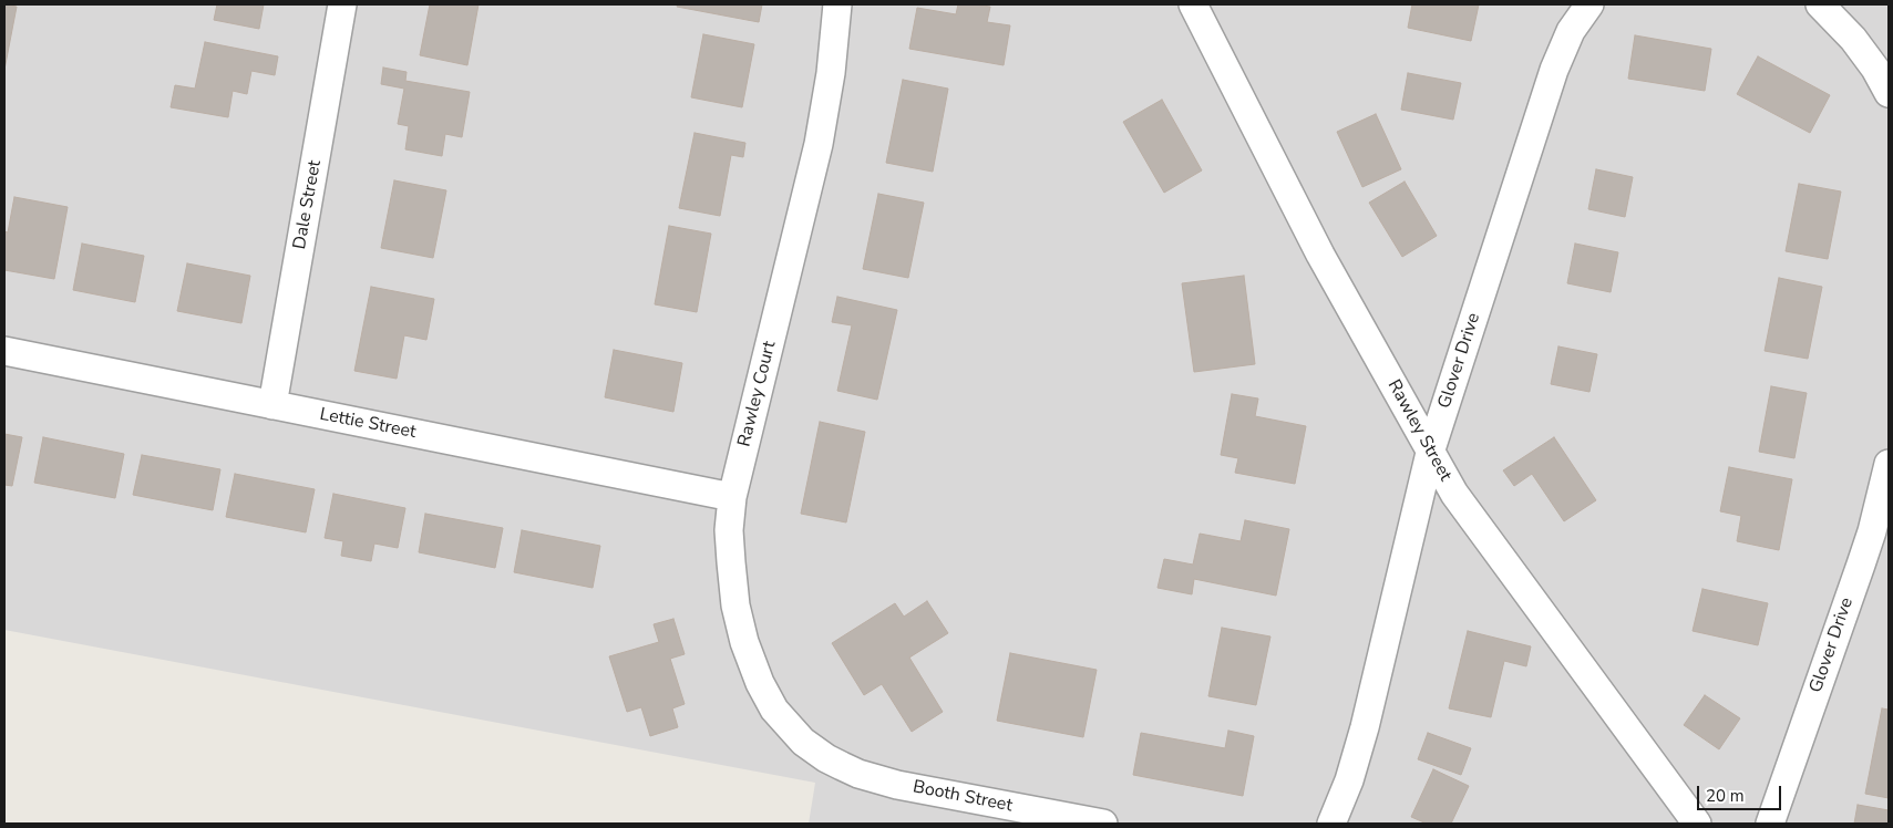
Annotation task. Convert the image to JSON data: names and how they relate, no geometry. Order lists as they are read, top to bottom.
{
  "streets": {
    "street": [
      "Dale Street",
      "Glover Drive",
      "Rawley Court",
      "Lettie Street",
      "Rawley Street",
      "Booth Street"
    ]
  },
  "crossings": [
    ["Dale Street", "Lettie Street"],
    ["Glover Drive", "Rawley Street"],
    ["Rawley Court", "Lettie Street"],
    ["Rawley Court", "Booth Street"]
  ],
  "scale_bar": "20 m"
}
